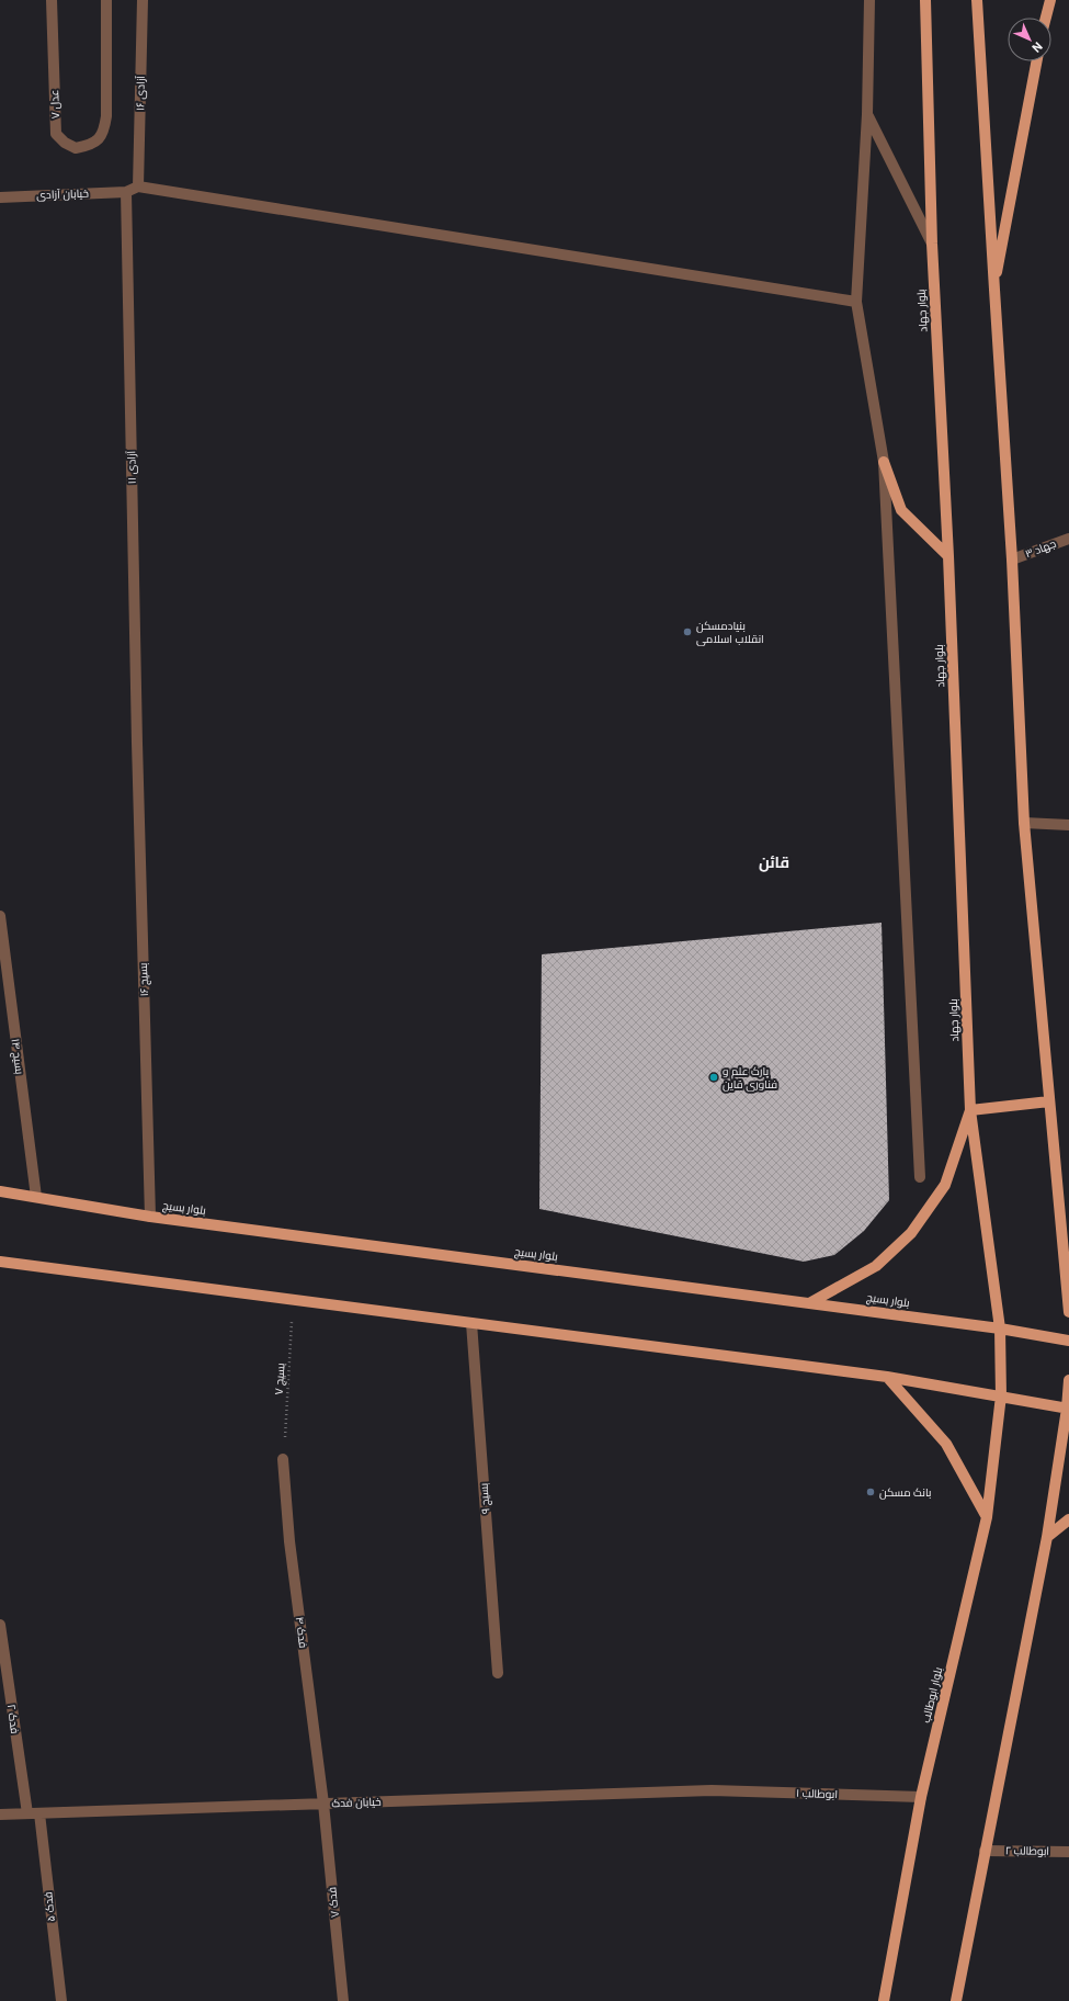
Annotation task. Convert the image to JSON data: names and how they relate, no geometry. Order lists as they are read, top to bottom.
{
  "streets": {
    "main road": ["بلوار جهاد", "بلوار بسیج", "بلوار ابوطالب"],
    "street": [
      "آزادی ۱۶",
      "عدل ۷",
      "خیابان آزادی",
      "آزادی ۱۱",
      "جهاد ۳",
      "بسیج ۱۶",
      "بسیج ۱۴",
      "بسیج ۹",
      "فدک ۴",
      "فدک ۲",
      "ابوطالب ۱",
      "خیابان فدک",
      "ابوطالب ۲",
      "فدک ۷",
      "فدک ۵"
    ],
    "path": ["بسیج ۷"]
  },
  "crossings": [
    ["خیابان آزادی", "آزادی ۱۱"],
    ["بلوار جهاد", "بلوار بسیج"],
    ["بلوار جهاد", "بلوار ابوطالب"],
    ["آزادی ۱۱", "بسیج ۱۶"],
    ["بسیج ۱۶", "بلوار بسیج"],
    ["بسیج ۱۴", "بلوار بسیج"],
    ["بسیج ۷", "فدک ۴"],
    ["فدک ۴", "خیابان فدک"],
    ["فدک ۴", "فدک ۷"],
    ["بلوار ابوطالب", "ابوطالب ۱"],
    ["فدک ۲", "خیابان فدک"],
    ["ابوطالب ۱", "خیابان فدک"],
    ["خیابان فدک", "فدک ۷"],
    ["خیابان فدک", "فدک ۵"]
  ],
  "districts": ["قائن"],
  "places": ["بنیادمسکن انقلاب اسلامی", "پارک علم و فناوری قاین", "بانک مسکن"],
  "north": "bottom right"
}
